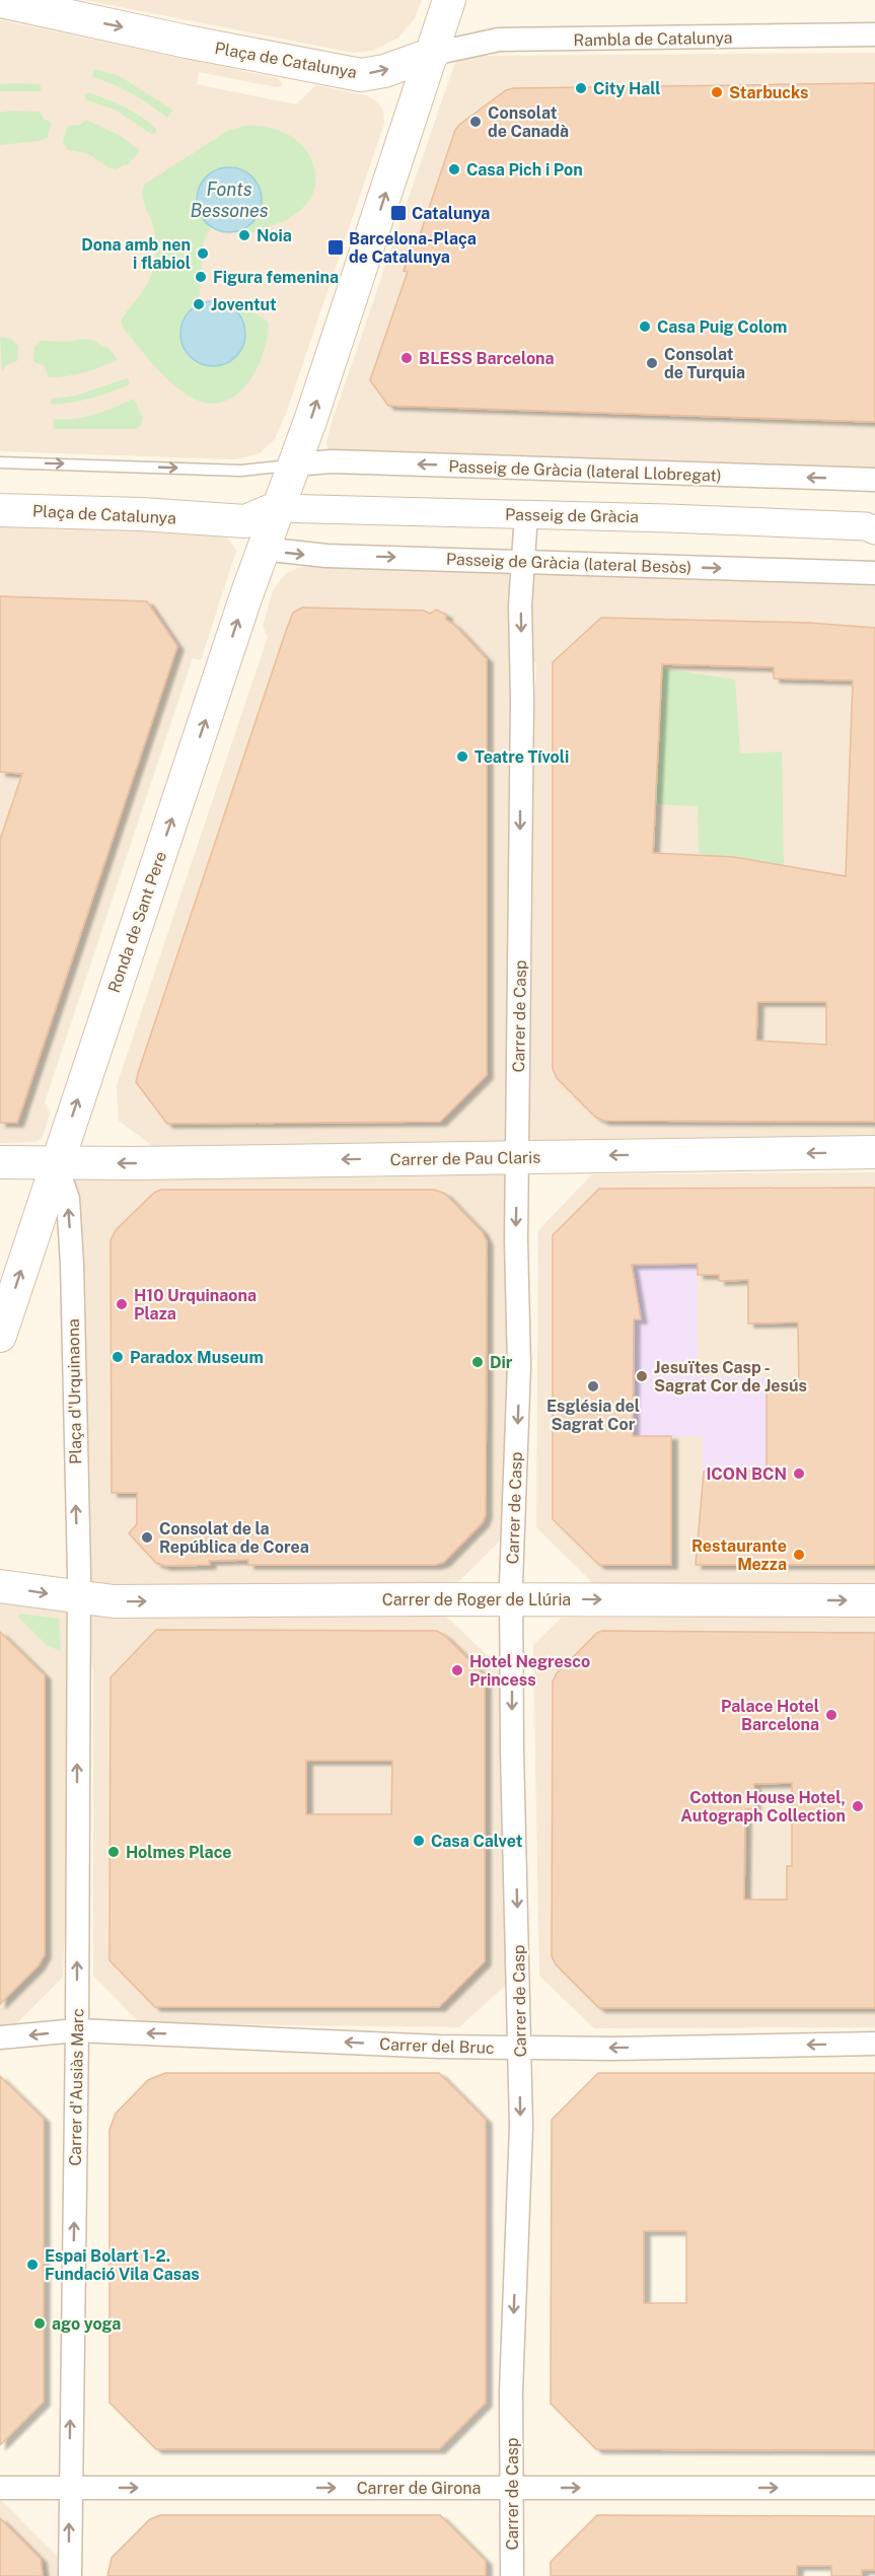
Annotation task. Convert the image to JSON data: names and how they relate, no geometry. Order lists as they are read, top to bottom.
{
  "streets": {
    "main road": [
      "Plaça de Catalunya",
      "Ronda de Sant Pere",
      "Carrer de Pau Claris",
      "Carrer de Roger de Llúria"
    ],
    "street": [
      "Rambla de Catalunya",
      "Passeig de Gràcia (lateral Llobregat)",
      "Passeig de Gràcia",
      "Passeig de Gràcia (lateral Besòs)",
      "Carrer de Casp",
      "Plaça d'Urquinaona",
      "Carrer del Bruc",
      "Carrer d'Ausiàs Marc",
      "Carrer de Girona"
    ]
  },
  "crossings": [
    ["Rambla de Catalunya", "Plaça de Catalunya"],
    ["Plaça de Catalunya", "Passeig de Gràcia"],
    ["Plaça de Catalunya", "Ronda de Sant Pere"],
    ["Passeig de Gràcia", "Ronda de Sant Pere"],
    ["Passeig de Gràcia", "Carrer de Casp"],
    ["Passeig de Gràcia (lateral Besòs)", "Ronda de Sant Pere"],
    ["Passeig de Gràcia (lateral Besòs)", "Carrer de Casp"],
    ["Ronda de Sant Pere", "Carrer de Pau Claris"],
    ["Ronda de Sant Pere", "Plaça d'Urquinaona"],
    ["Carrer de Casp", "Carrer de Pau Claris"],
    ["Carrer de Casp", "Carrer de Roger de Llúria"],
    ["Carrer de Casp", "Carrer del Bruc"],
    ["Carrer de Casp", "Carrer de Girona"],
    ["Carrer de Pau Claris", "Plaça d'Urquinaona"],
    ["Plaça d'Urquinaona", "Carrer de Roger de Llúria"],
    ["Plaça d'Urquinaona", "Carrer d'Ausiàs Marc"],
    ["Carrer de Roger de Llúria", "Carrer d'Ausiàs Marc"],
    ["Carrer del Bruc", "Carrer d'Ausiàs Marc"],
    ["Carrer d'Ausiàs Marc", "Carrer de Girona"]
  ],
  "one_way": [
    "Plaça de Catalunya",
    "Passeig de Gràcia (lateral Llobregat)",
    "Passeig de Gràcia (lateral Besòs)",
    "Ronda de Sant Pere",
    "Carrer de Casp",
    "Carrer de Pau Claris",
    "Plaça d'Urquinaona",
    "Carrer de Roger de Llúria",
    "Carrer del Bruc",
    "Carrer d'Ausiàs Marc",
    "Carrer de Girona"
  ],
  "water": ["Fonts Bessones"],
  "places": {
    "other": [
      "City Hall",
      "Starbucks",
      "Consolat de Canadà",
      "Casa Pich i Pon",
      "Noia",
      "Dona amb nen i flabiol",
      "Figura femenina",
      "Joventut",
      "Casa Puig Colom",
      "BLESS Barcelona",
      "Consolat de Turquia",
      "Teatre Tívoli",
      "H10 Urquinaona Plaza",
      "Paradox Museum",
      "Dir",
      "Jesuïtes Casp - Sagrat Cor de Jesús",
      "Església del Sagrat Cor",
      "ICON BCN",
      "Consolat de la República de Corea",
      "Restaurante Mezza",
      "Hotel Negresco Princess",
      "Palace Hotel Barcelona",
      "Cotton House Hotel, Autograph Collection",
      "Casa Calvet",
      "Holmes Place",
      "Espai Bolart 1-2. Fundació Vila Casas",
      "ago yoga"
    ],
    "transit": ["Catalunya", "Barcelona-Plaça de Catalunya"]
  }
}
